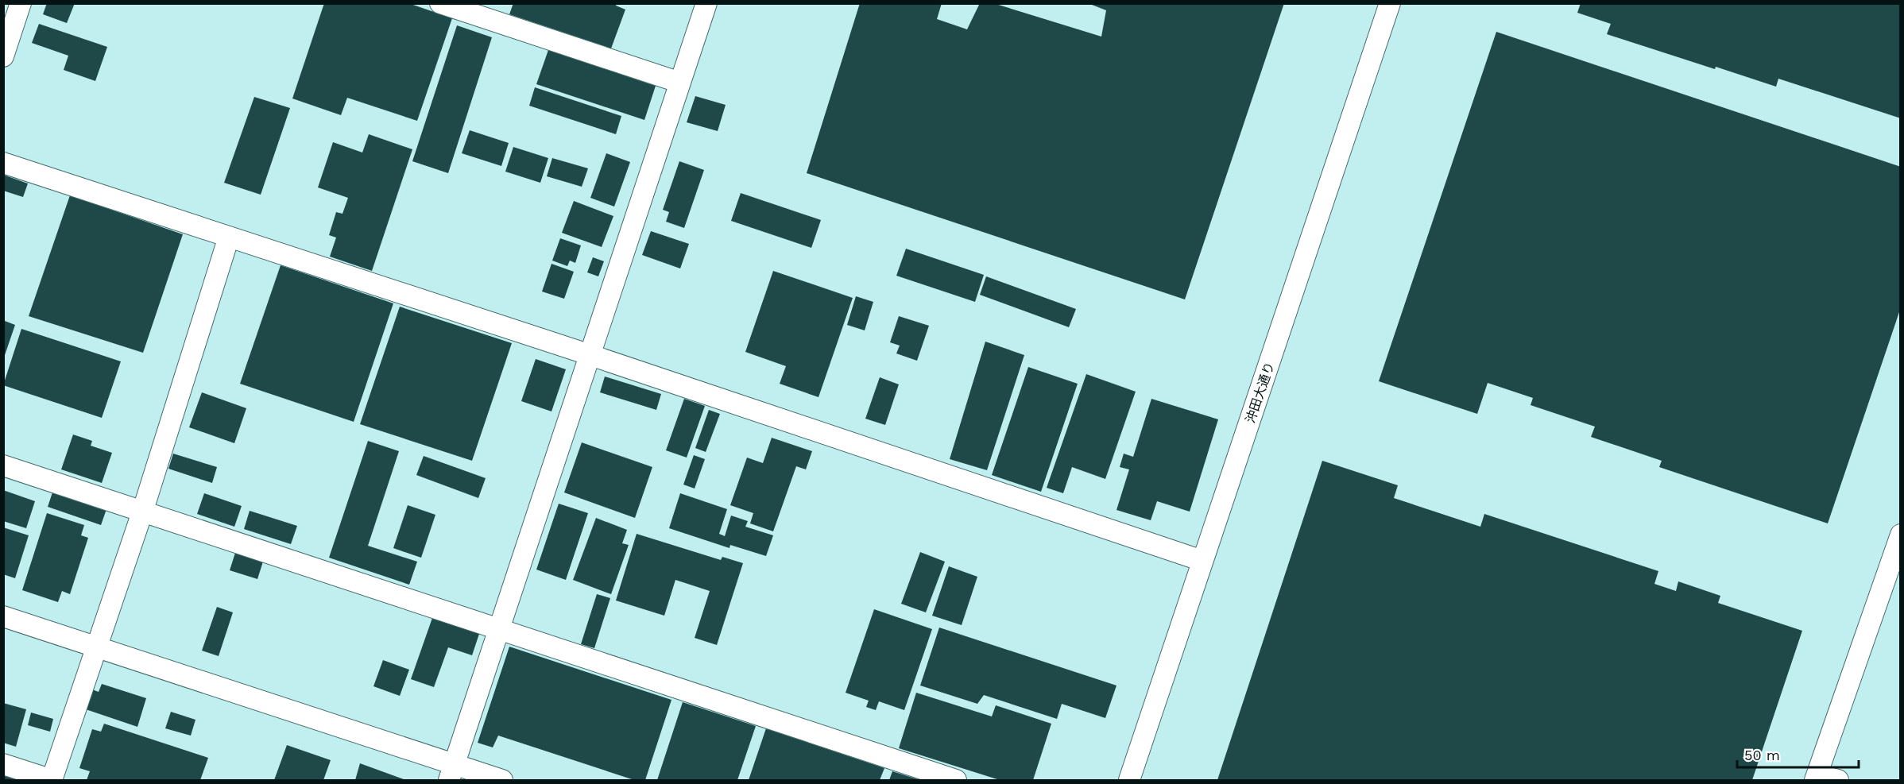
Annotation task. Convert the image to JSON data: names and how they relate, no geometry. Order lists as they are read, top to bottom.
{
  "streets": {
    "street": ["沖田大通り"]
  },
  "scale_bar": "50 m"
}
